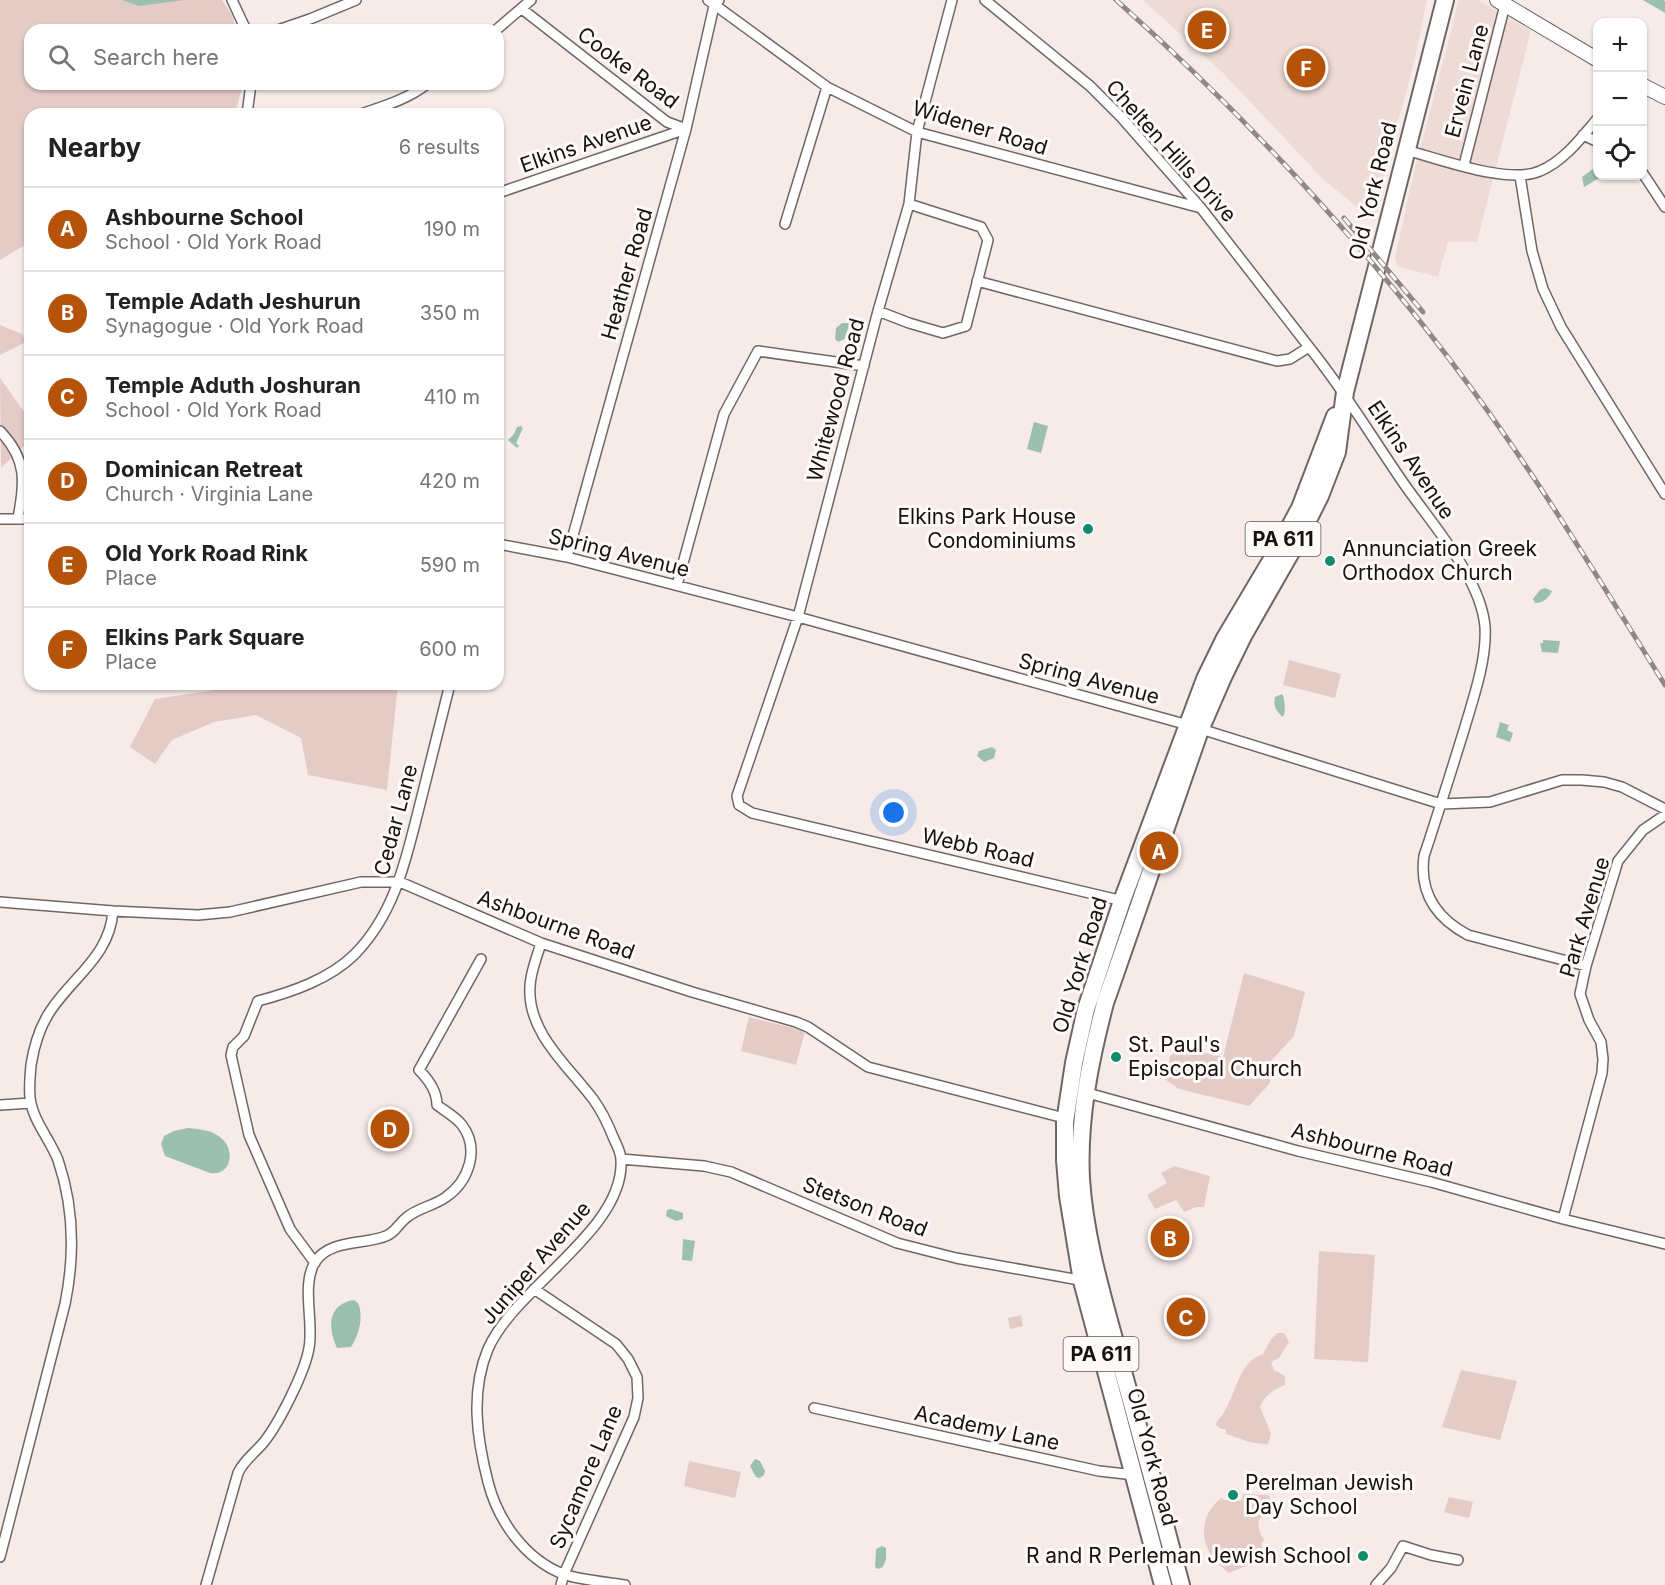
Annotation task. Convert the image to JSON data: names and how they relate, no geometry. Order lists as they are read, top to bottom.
{
  "streets": {
    "highway": ["Old York Road", "PA 611"],
    "street": [
      "Cooke Road",
      "Ervein Lane",
      "Widener Road",
      "Elkins Avenue",
      "Chelten Hills Drive",
      "Heather Road",
      "Whitewood Road",
      "Spring Avenue",
      "Cedar Lane",
      "Webb Road",
      "Park Avenue",
      "Ashbourne Road",
      "Stetson Road",
      "Juniper Avenue",
      "Academy Lane",
      "Sycamore Lane"
    ]
  },
  "crossings": [
    ["Cooke Road", "Elkins Avenue"],
    ["Cooke Road", "Heather Road"],
    ["Widener Road", "Chelten Hills Drive"],
    ["Widener Road", "Heather Road"],
    ["Widener Road", "Whitewood Road"],
    ["Elkins Avenue", "Chelten Hills Drive"],
    ["Elkins Avenue", "Old York Road"],
    ["Elkins Avenue", "Heather Road"],
    ["Elkins Avenue", "Spring Avenue"],
    ["Elkins Avenue", "Park Avenue"],
    ["Old York Road", "Spring Avenue"],
    ["Old York Road", "Webb Road"],
    ["Old York Road", "Ashbourne Road"],
    ["Old York Road", "Stetson Road"],
    ["Old York Road", "Academy Lane"],
    ["Heather Road", "Spring Avenue"],
    ["Whitewood Road", "Spring Avenue"],
    ["Whitewood Road", "Webb Road"],
    ["Cedar Lane", "Ashbourne Road"],
    ["Park Avenue", "Ashbourne Road"],
    ["Stetson Road", "Juniper Avenue"],
    ["Juniper Avenue", "Sycamore Lane"]
  ],
  "places": [
    "Elkins Park House Condominiums",
    "Annunciation Greek Orthodox Church",
    "St. Paul's Episcopal Church",
    "Perelman Jewish Day School",
    "R and R Perleman Jewish School"
  ],
  "page": {
    "pins": [
      "E",
      "F",
      "A",
      "D",
      "B",
      "C"
    ],
    "map_buttons": ["+", "−"],
    "search": "Search here",
    "heading": ["Nearby", "6 results"],
    "list": [
      {
        "mark": "A",
        "name": "Ashbourne School",
        "note": "School · Old York Road",
        "value": "190 m"
      },
      {
        "mark": "B",
        "name": "Temple Adath Jeshurun",
        "note": "Synagogue · Old York Road",
        "value": "350 m"
      },
      {
        "mark": "C",
        "name": "Temple Aduth Joshuran",
        "note": "School · Old York Road",
        "value": "410 m"
      },
      {
        "mark": "D",
        "name": "Dominican Retreat",
        "note": "Church · Virginia Lane",
        "value": "420 m"
      },
      {
        "mark": "E",
        "name": "Old York Road Rink",
        "note": "Place",
        "value": "590 m"
      },
      {
        "mark": "F",
        "name": "Elkins Park Square",
        "note": "Place",
        "value": "600 m"
      }
    ]
  }
}
